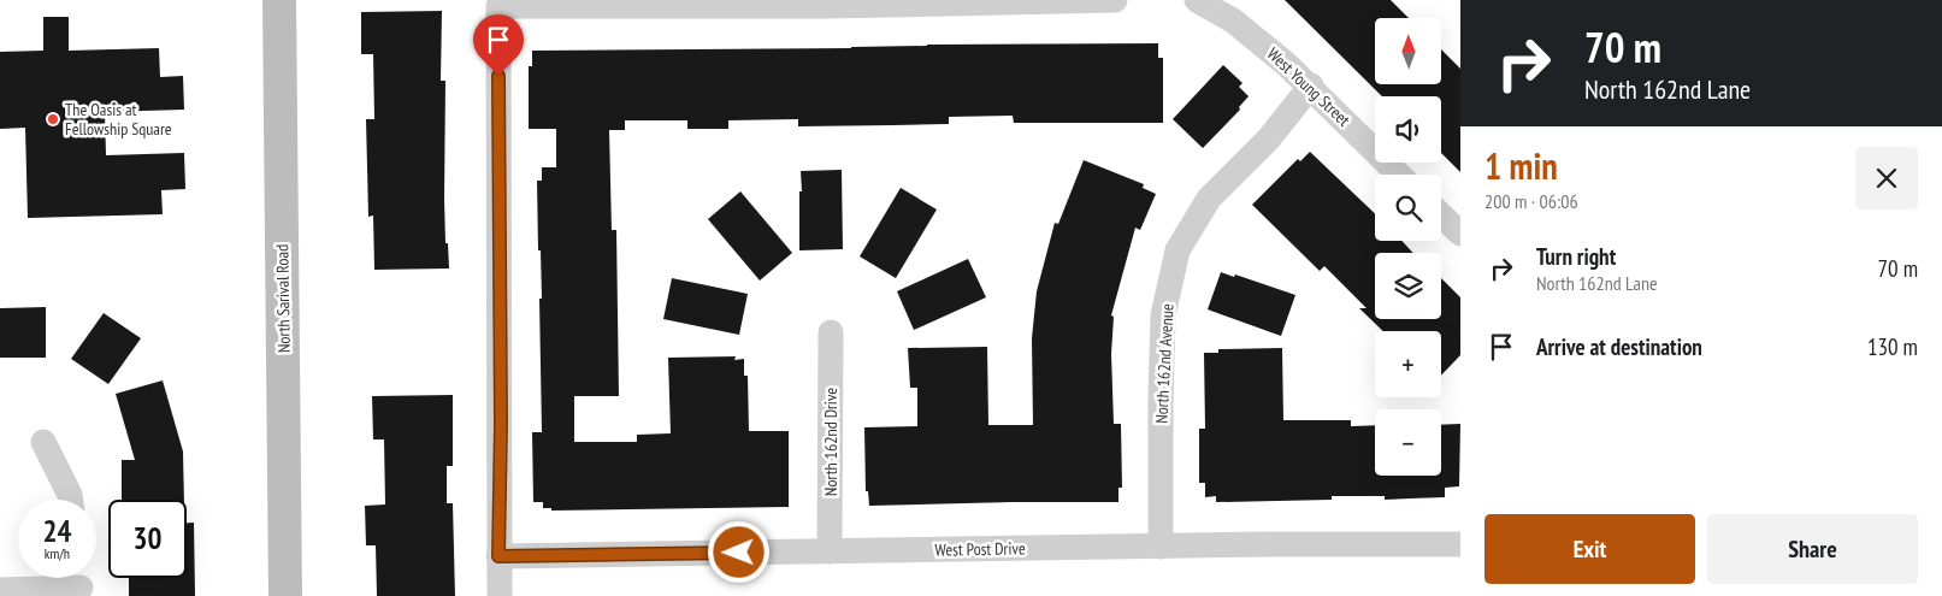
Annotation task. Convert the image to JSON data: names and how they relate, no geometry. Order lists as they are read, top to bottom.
{
  "streets": {
    "main road": ["North Sarival Road"],
    "street": [
      "West Young Street",
      "North 162nd Avenue",
      "North 162nd Drive",
      "West Post Drive"
    ]
  },
  "crossings": [
    ["West Young Street", "North 162nd Avenue"],
    ["North 162nd Avenue", "West Post Drive"],
    ["North 162nd Drive", "West Post Drive"]
  ],
  "places": ["The Oasis at Fellowship Square"],
  "north": "top",
  "page": {
    "turn": ["70 m", "North 162nd Lane"],
    "map_buttons": ["+", "−"],
    "heading": ["1 min", "200 m · 06:06"],
    "list": [
      {
        "name": "Turn right",
        "note": "North 162nd Lane",
        "value": "70 m"
      },
      {
        "name": "Arrive at destination",
        "value": "130 m"
      }
    ],
    "speed": "24 km/h",
    "limit": "30",
    "buttons": ["Exit", "Share"]
  }
}
